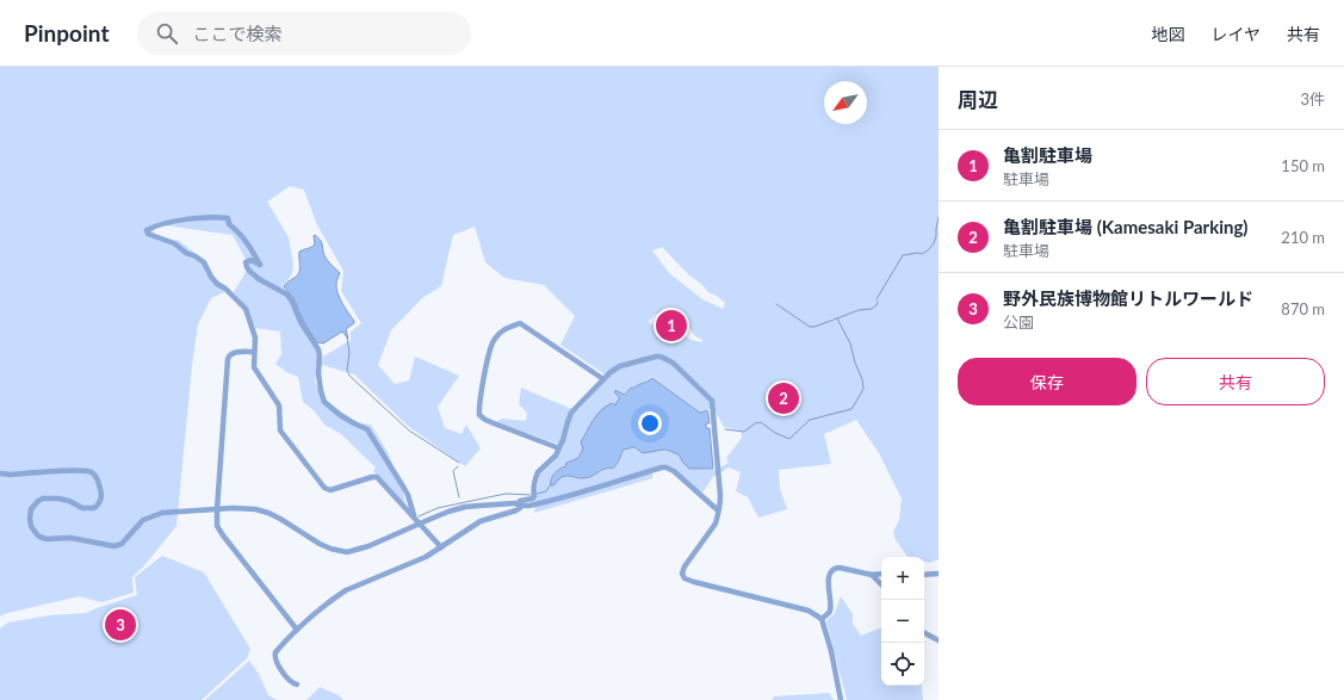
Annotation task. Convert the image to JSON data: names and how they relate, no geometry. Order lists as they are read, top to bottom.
{
  "north": "bottom left",
  "page": {
    "header": "Pinpoint",
    "search": "ここで検索",
    "nav": ["地図", "レイヤ", "共有"],
    "heading": ["周辺", "3件"],
    "list": [
      {
        "mark": "1",
        "name": "亀割駐車場",
        "note": "駐車場",
        "value": "150 m"
      },
      {
        "mark": "2",
        "name": "亀割駐車場 (Kamesaki Parking)",
        "note": "駐車場",
        "value": "210 m"
      },
      {
        "mark": "3",
        "name": "野外民族博物館リトルワールド",
        "note": "公園",
        "value": "870 m"
      }
    ],
    "pins": ["1", "2", "3"],
    "buttons": ["保存", "共有"],
    "map_buttons": ["+", "−"]
  }
}
